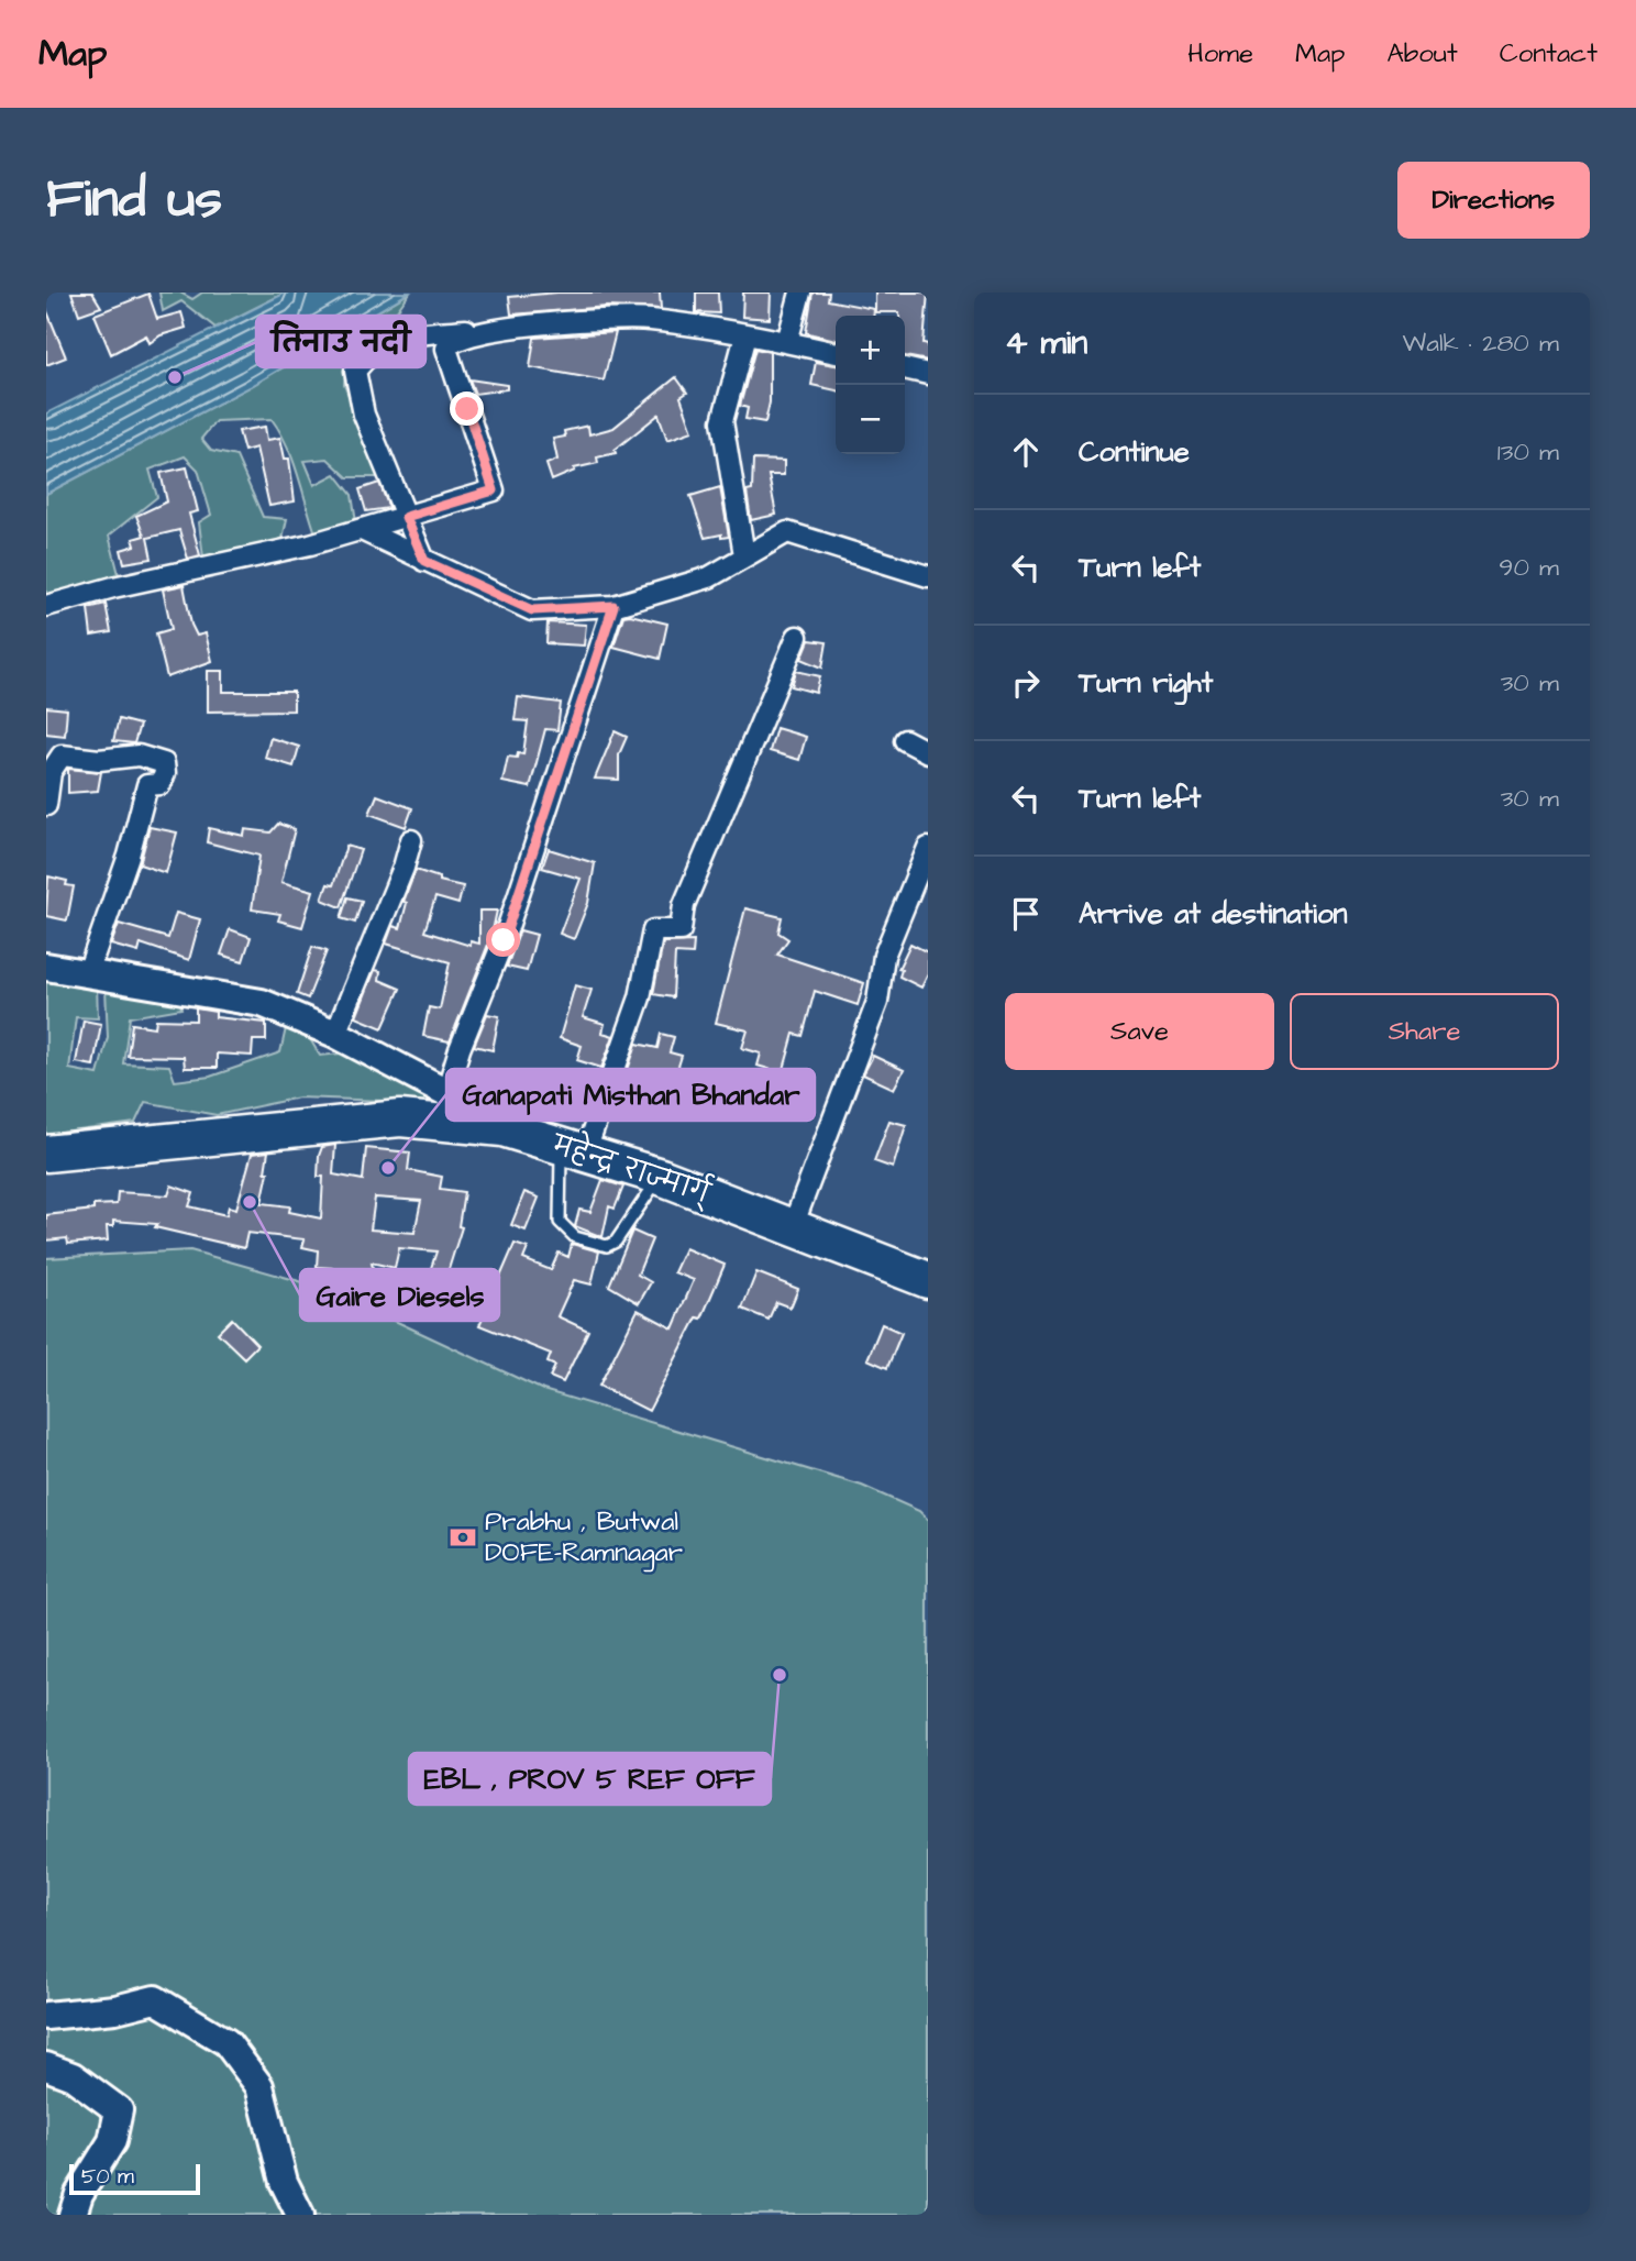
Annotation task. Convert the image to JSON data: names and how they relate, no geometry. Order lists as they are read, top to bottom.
{
  "streets": {
    "highway": ["महेन्द्र राज्मार्ग्"]
  },
  "places": {
    "other": [
      "तिनाउ नदी",
      "Ganapati Misthan Bhandar",
      "Gaire Diesels",
      "EBL , PROV 5 REF OFF"
    ],
    "bank": ["Prabhu , Butwal DOFE-Ramnagar"]
  },
  "scale_bar": "50 m",
  "page": {
    "header": "Map",
    "nav": [
      "Home",
      "Map",
      "About",
      "Contact"
    ],
    "buttons": [
      "Directions",
      ["Save", "Share"]
    ],
    "title": "Find us",
    "heading": ["4 min", "Walk · 280 m"],
    "map_buttons": ["+", "−"],
    "list": [
      ["Continue", "130 m"],
      ["Turn left", "90 m"],
      ["Turn right", "30 m"],
      ["Turn left", "30 m"],
      "Arrive at destination"
    ],
    "scale": "50 m"
  }
}
